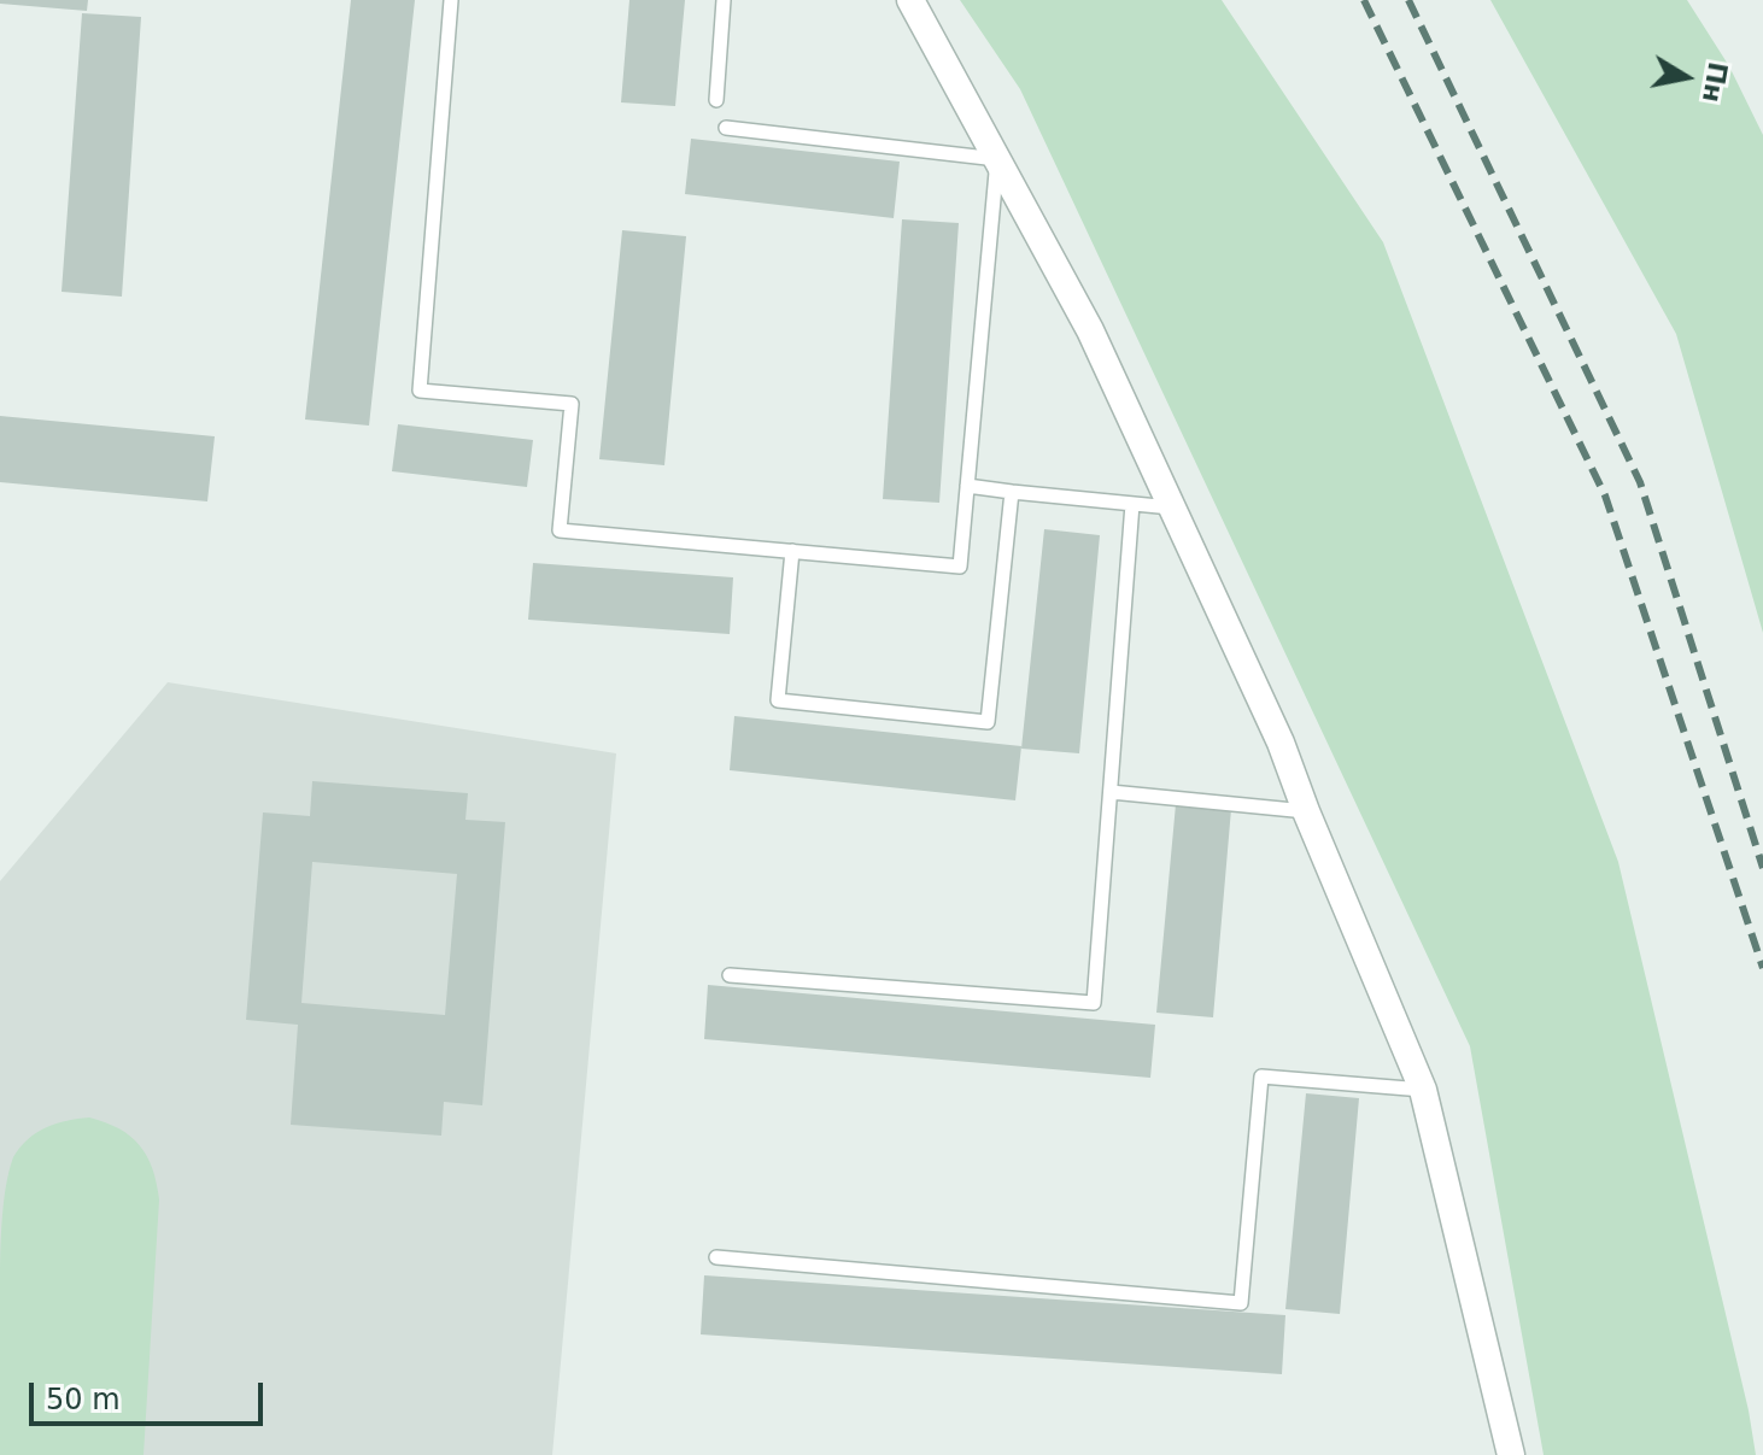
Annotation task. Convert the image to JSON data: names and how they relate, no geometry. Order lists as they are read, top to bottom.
{
  "scale_bar": "50 m",
  "north": "right"
}
